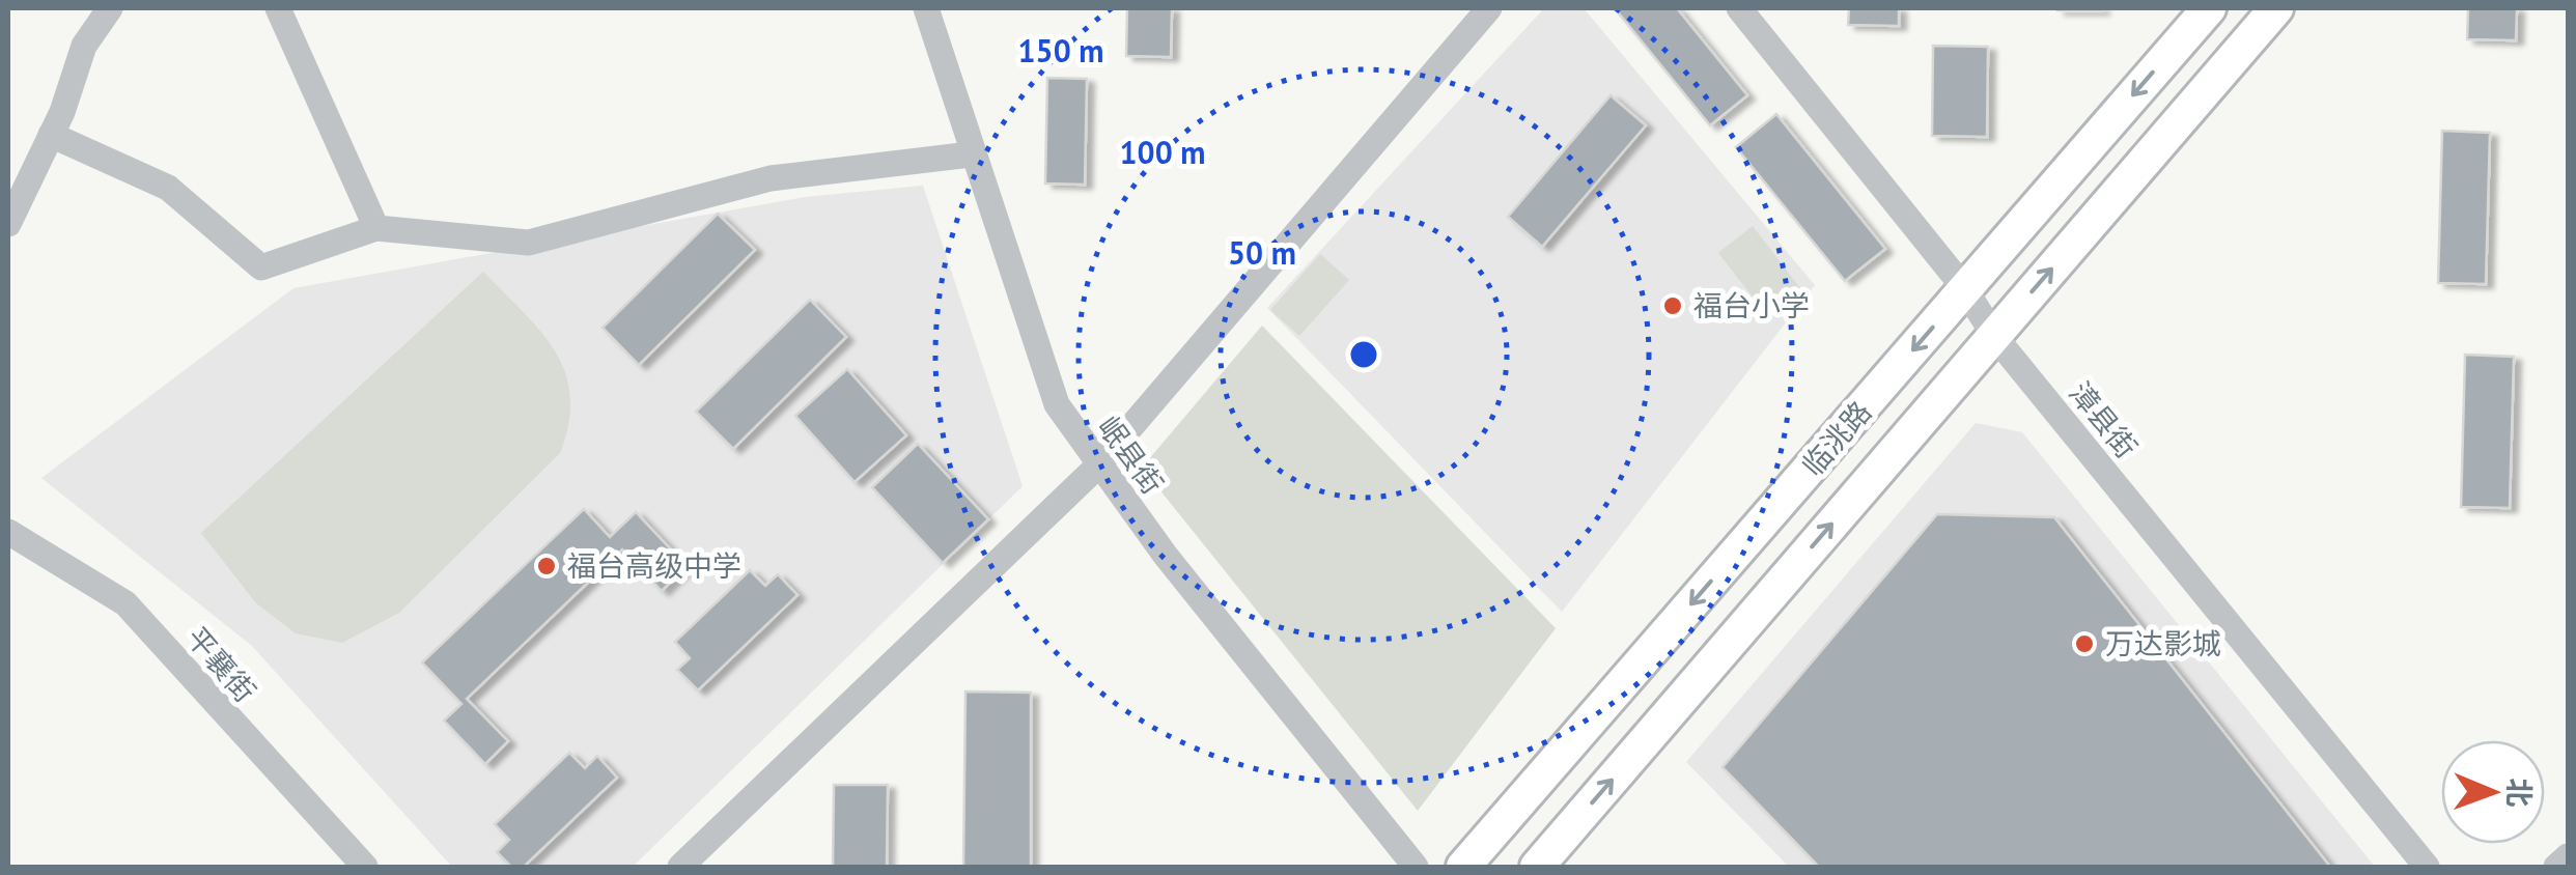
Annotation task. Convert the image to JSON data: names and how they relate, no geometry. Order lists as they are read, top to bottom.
{
  "streets": {
    "main road": ["临洮路"],
    "street": ["漳县街", "岷县街", "平襄街"]
  },
  "crossings": [
    ["漳县街", "临洮路"]
  ],
  "places": ["福台小学", "福台高级中学", "万达影城"],
  "north": "right",
  "rings": ["150 m", "100 m", "50 m"]
}
